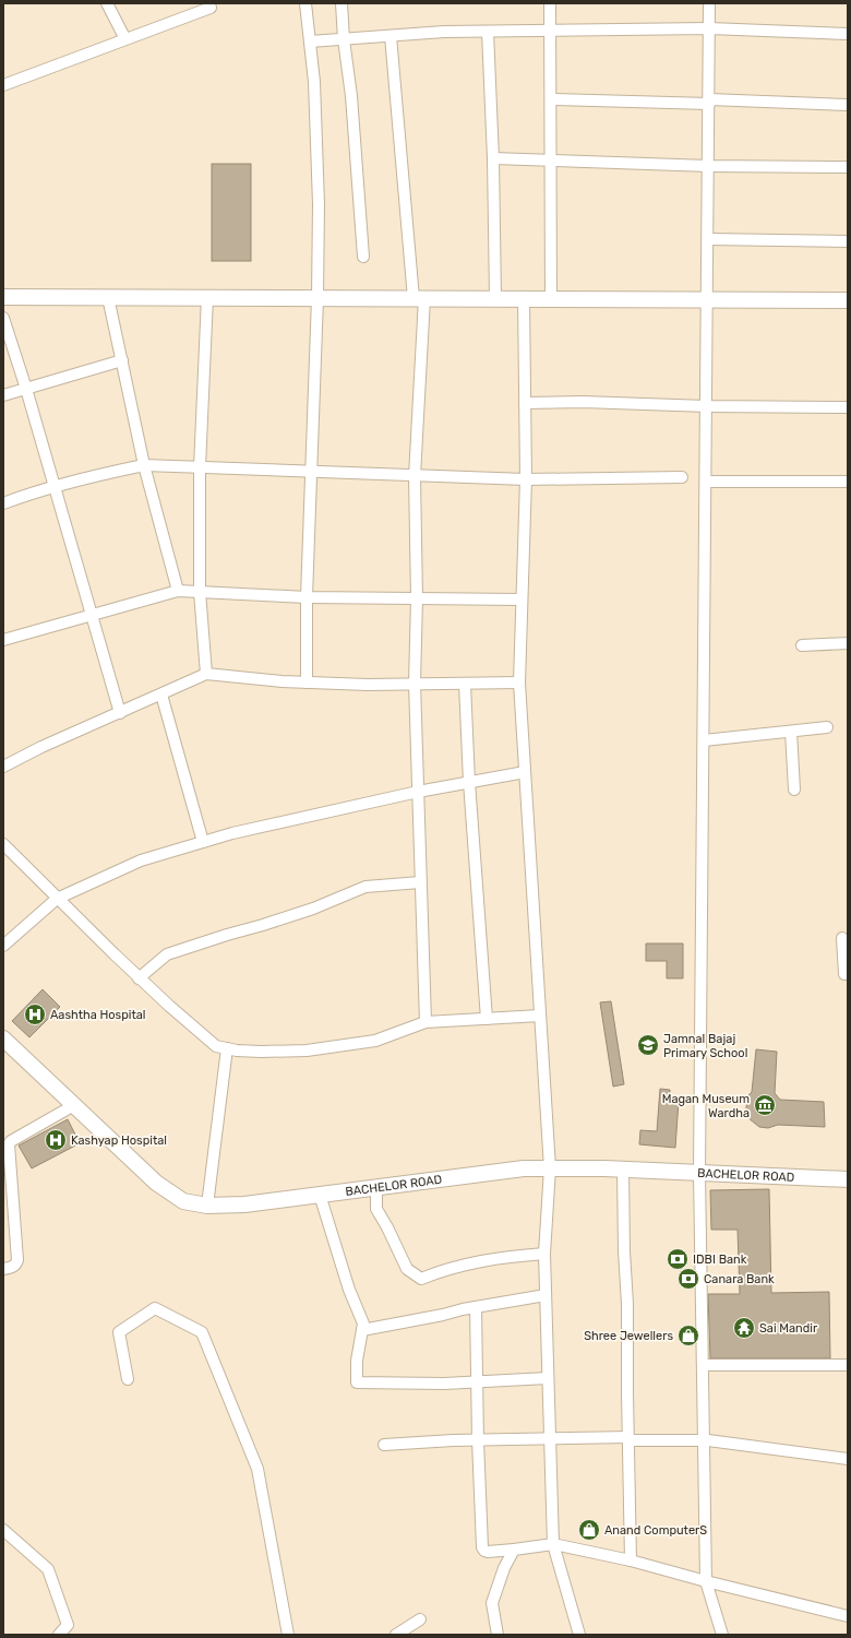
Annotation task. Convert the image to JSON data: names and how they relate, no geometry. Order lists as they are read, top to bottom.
{
  "streets": {
    "main road": ["BACHELOR ROAD"]
  },
  "places": {
    "hospital": ["Aashtha Hospital", "Kashyap Hospital"],
    "school or university": ["Jamnal Bajaj Primary School"],
    "museum": ["Magan Museum Wardha"],
    "bank": ["IDBI Bank", "Canara Bank"],
    "temple": ["Sai Mandir"],
    "shop": ["Shree Jewellers", "Anand ComputerS"]
  }
}
